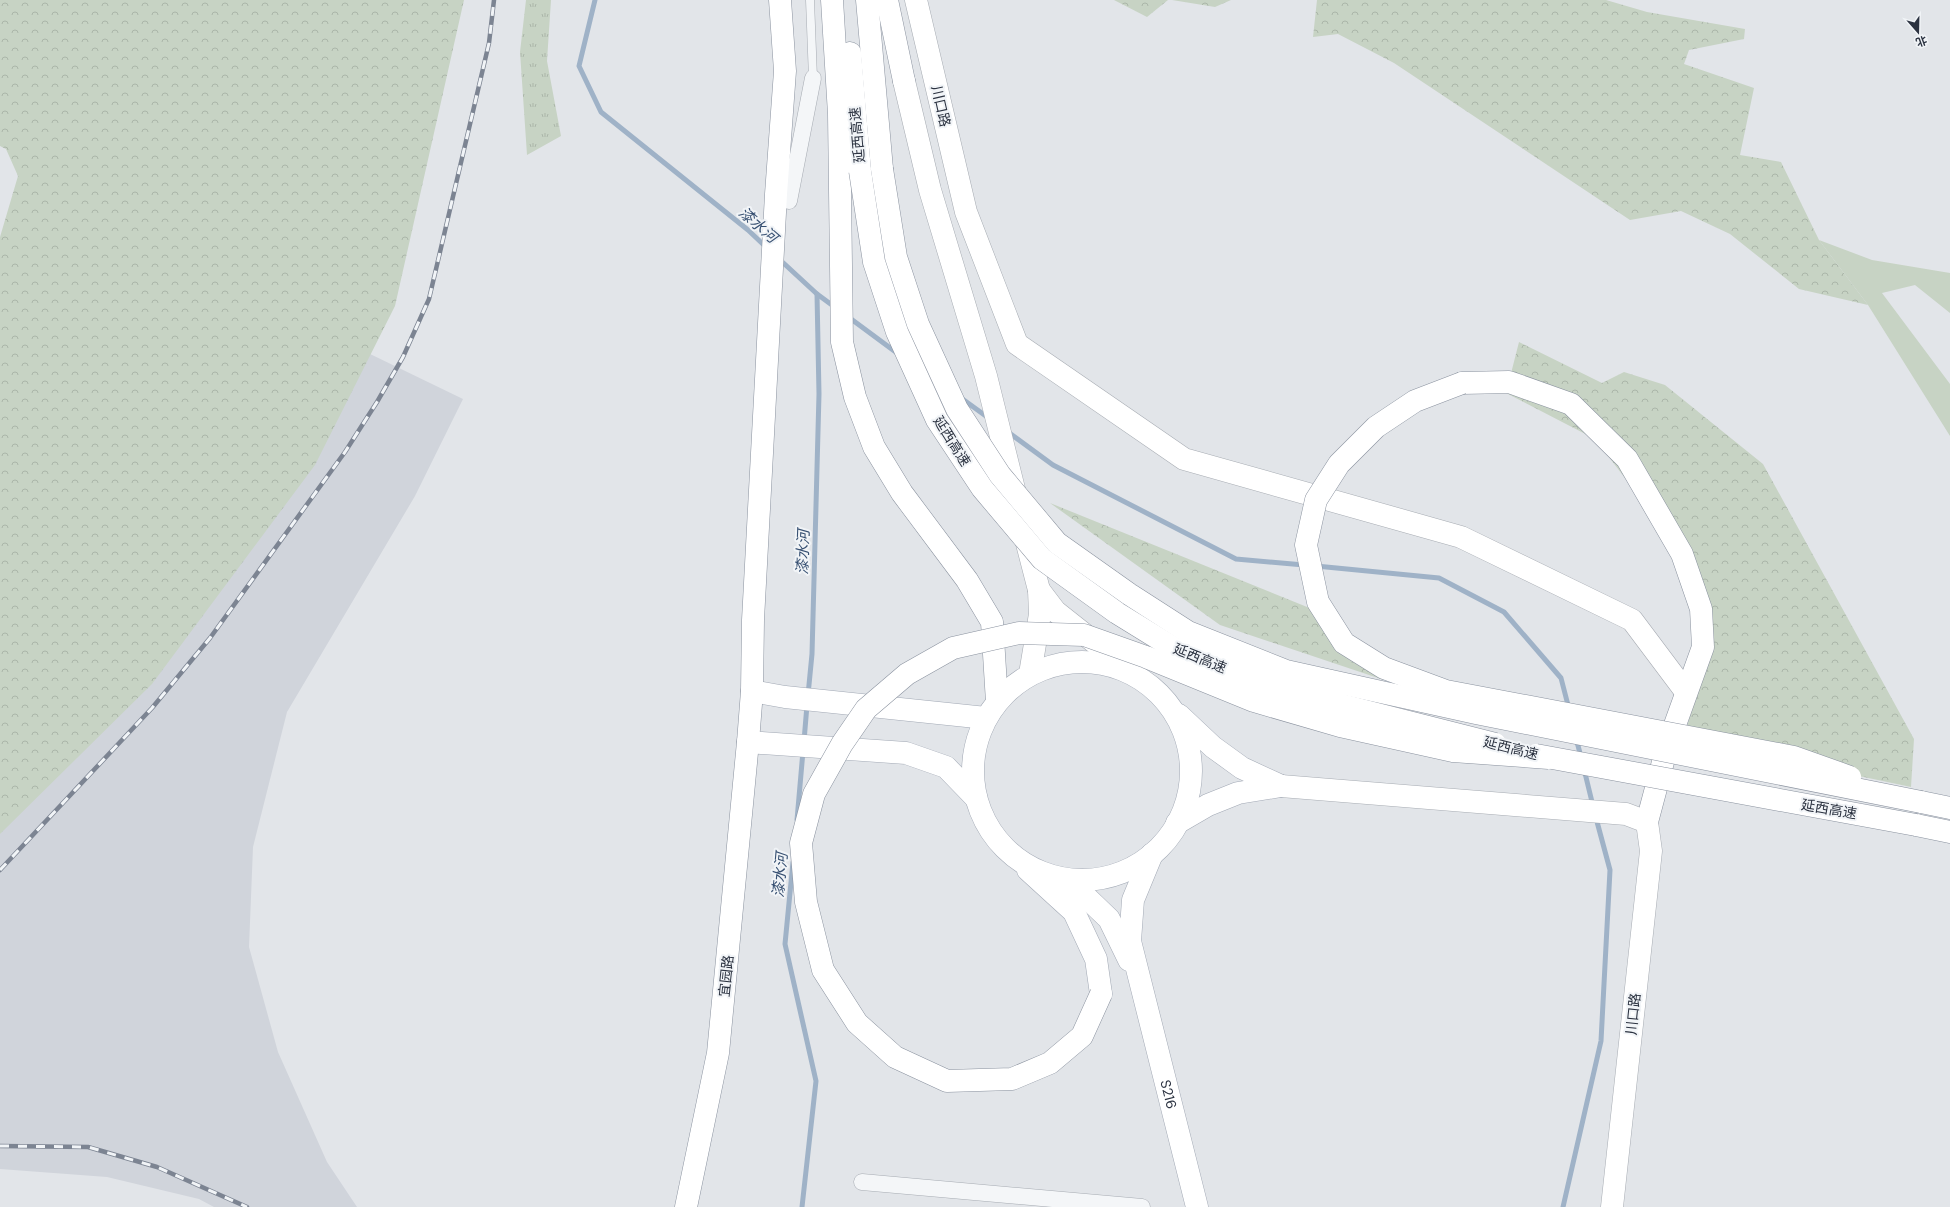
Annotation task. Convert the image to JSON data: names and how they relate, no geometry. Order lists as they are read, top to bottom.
{
  "streets": {
    "main road": [
      "川口路",
      "延西高速",
      "宜园路",
      "S216"
    ]
  },
  "water": ["漆水河"],
  "north": "bottom"
}
